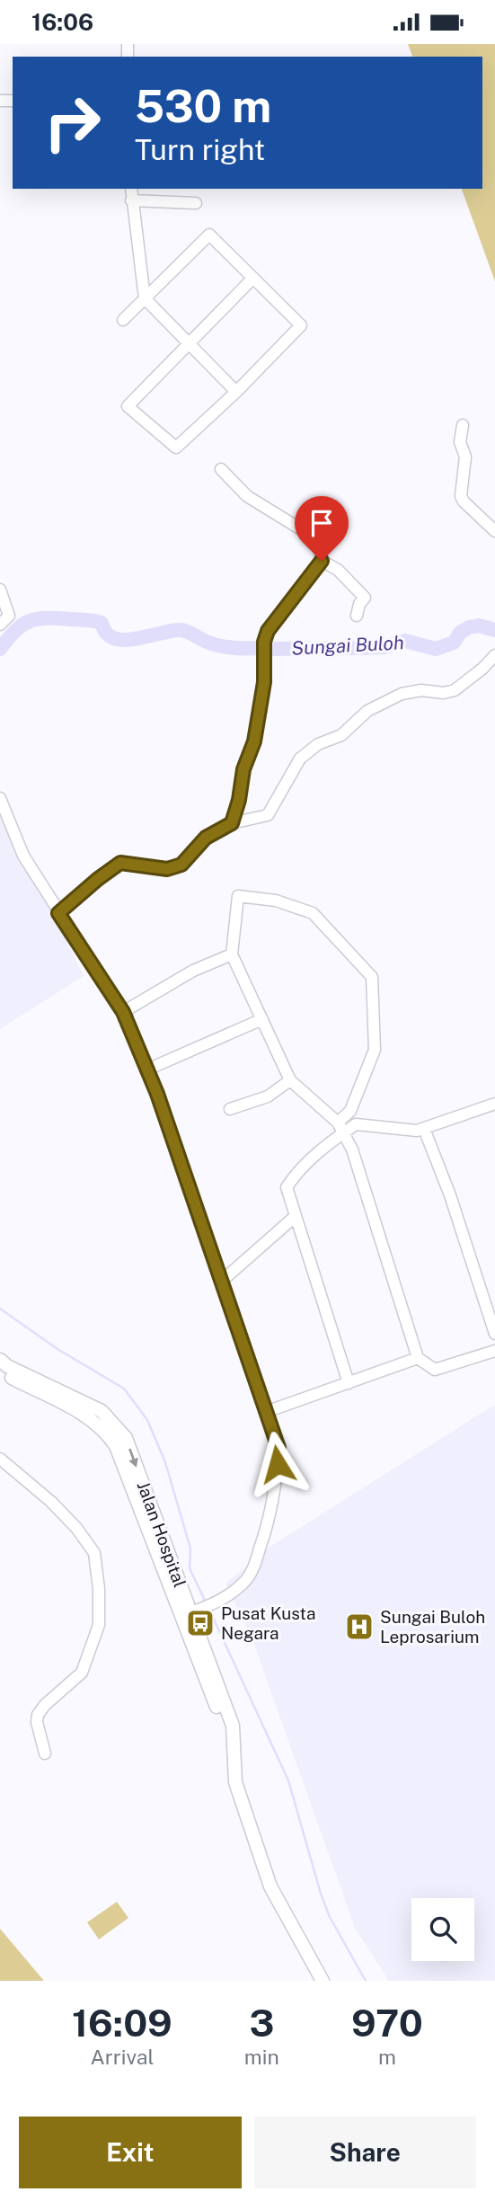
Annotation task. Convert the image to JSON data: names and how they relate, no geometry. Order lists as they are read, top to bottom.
{
  "streets": {
    "main road": ["Jalan Hospital"]
  },
  "water": ["Sungai Buloh"],
  "places": {
    "bus stop": ["Pusat Kusta Negara"],
    "hospital": ["Sungai Buloh Leprosarium"]
  },
  "page": {
    "status": "16:06",
    "turn": ["530 m", "Turn right"],
    "eta": [
      "16:09",
      "Arrival",
      "3",
      "min",
      "970",
      "m"
    ],
    "buttons": ["Exit", "Share"]
  }
}
